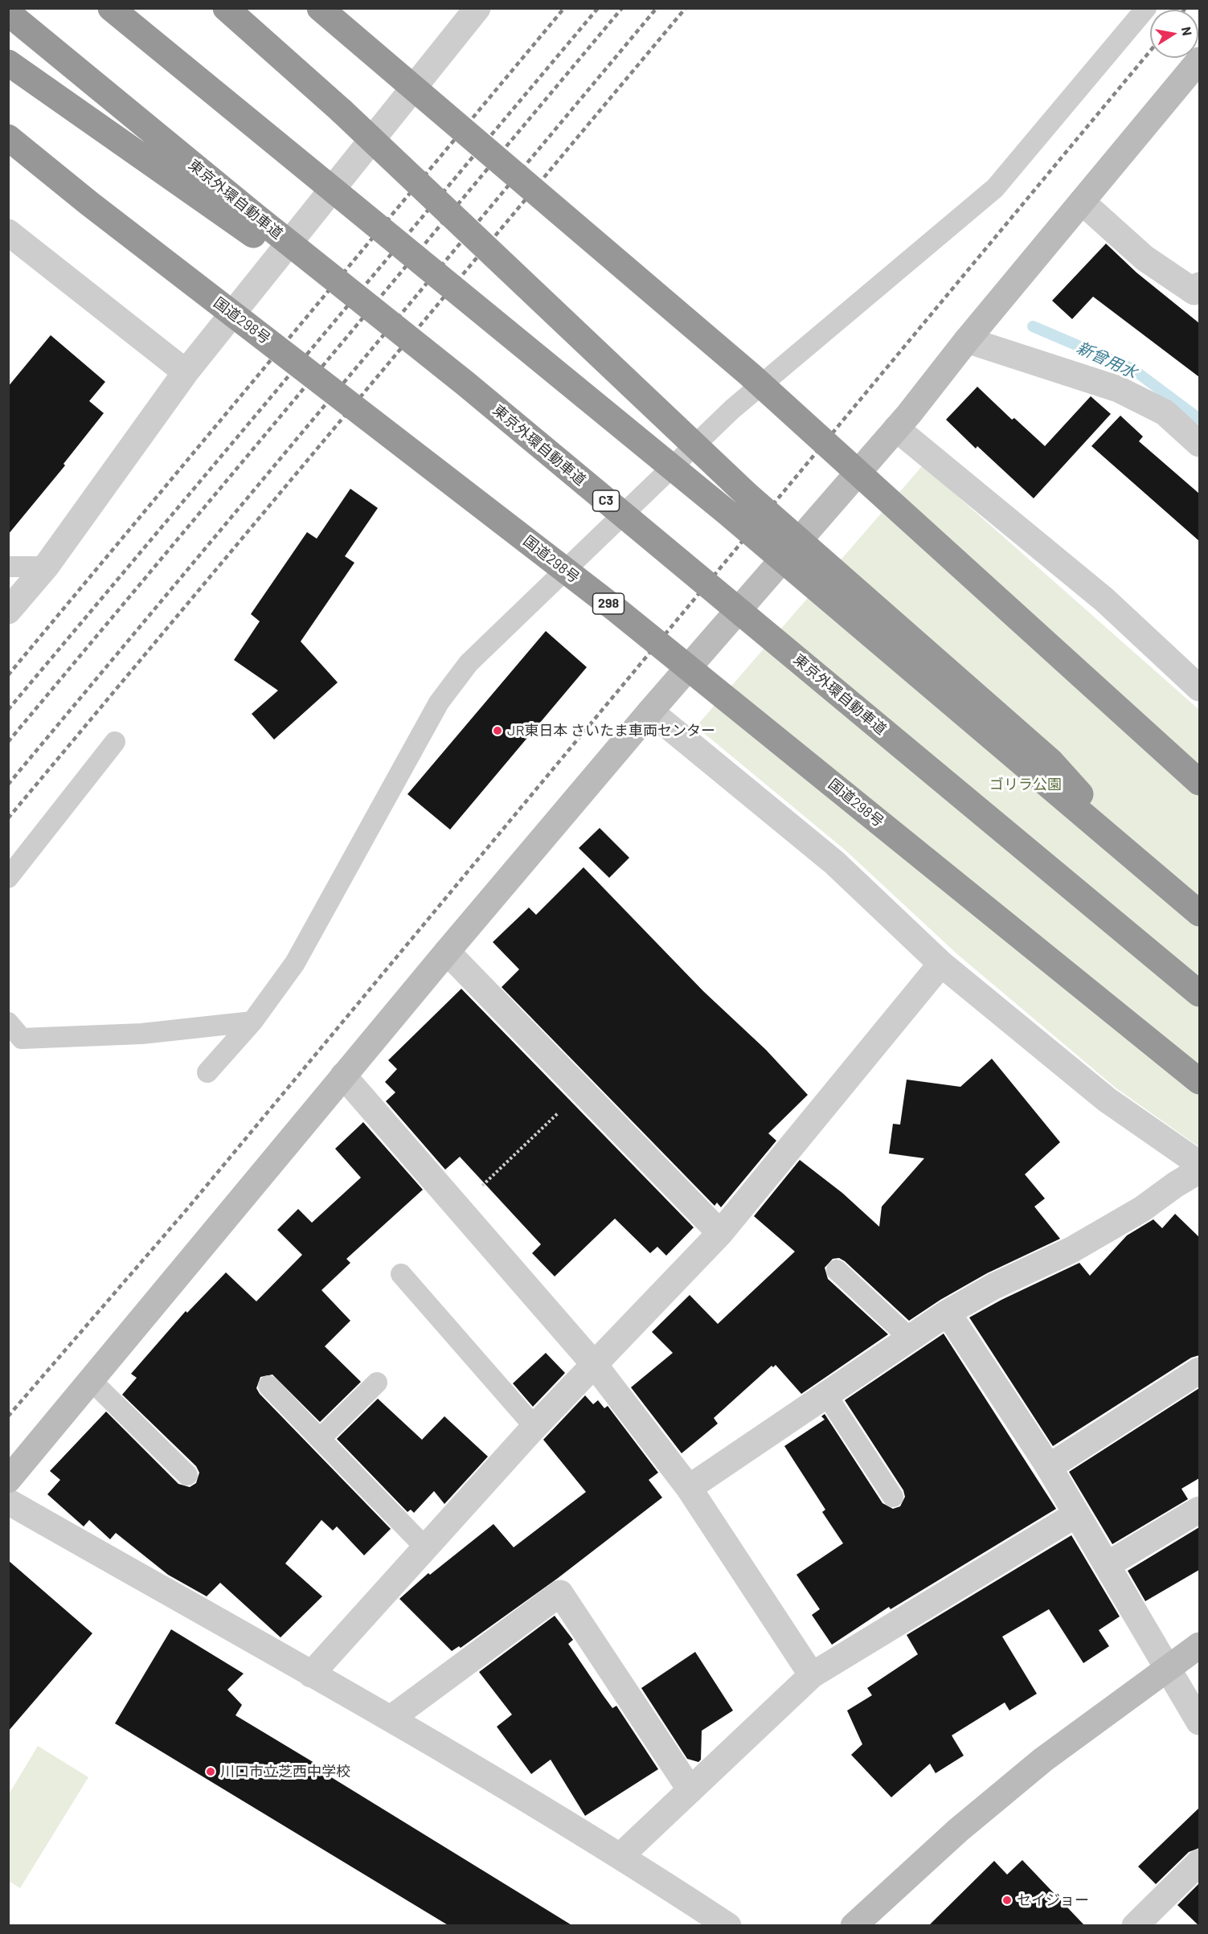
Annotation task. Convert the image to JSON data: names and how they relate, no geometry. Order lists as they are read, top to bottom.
{
  "streets": {
    "highway": [
      "東京外環自動車道",
      "国道298号",
      "C3",
      "298"
    ]
  },
  "water": ["新曾用水"],
  "parks": ["ゴリラ公園"],
  "places": ["JR東日本 さいたま車両センター", "川口市立芝西中学校", "セイジョー"],
  "north": "right"
}
